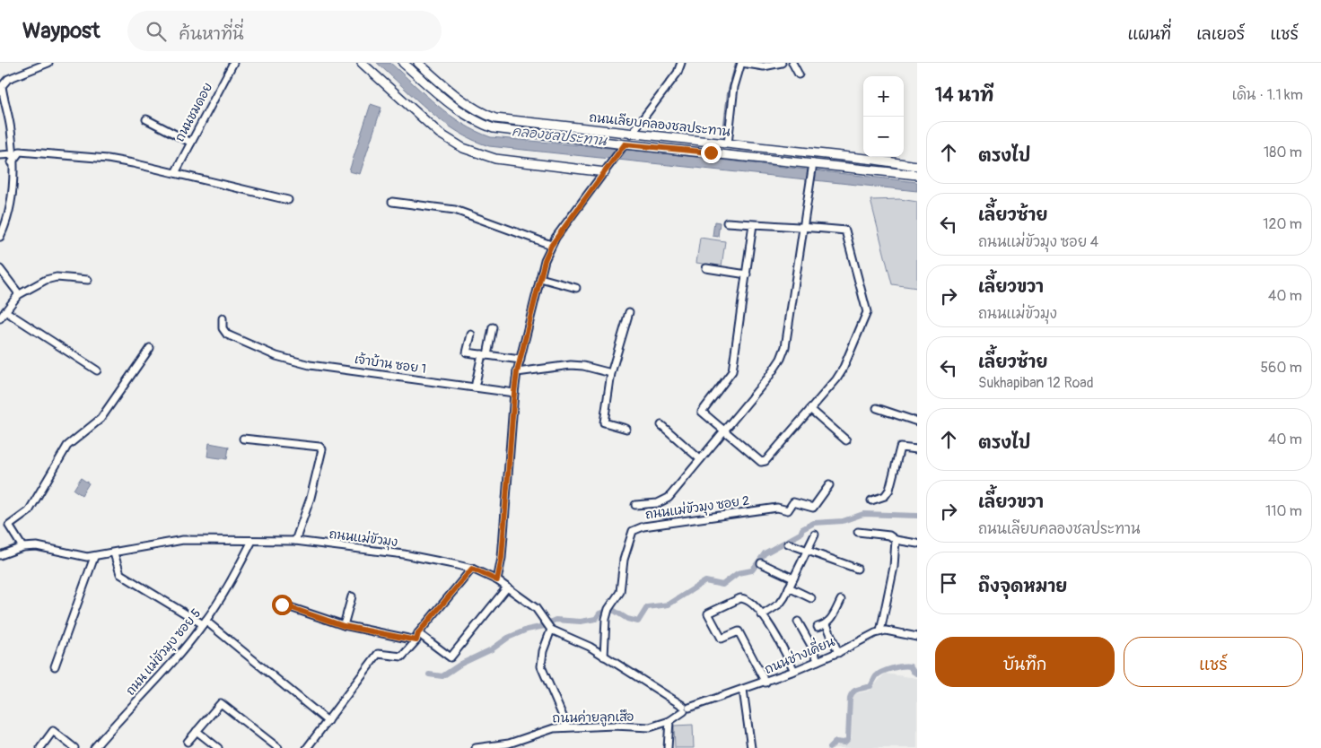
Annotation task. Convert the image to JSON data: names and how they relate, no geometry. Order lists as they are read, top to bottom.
{
  "streets": {
    "main road": ["ถนนเลียบคลองชลประทาน"],
    "street": [
      "ถนนชมดอย",
      "เจ้าบ้าน ซอย 1",
      "ถนนแม่ขัวมุง ซอย 2",
      "ถนนแม่ขัวมุง",
      "ถนน แม่ขัวมุง ซอย 5",
      "ถนนช่างเคี่ยน",
      "ถนนค่ายลูกเสือ"
    ]
  },
  "crossings": [
    ["ถนนแม่ขัวมุง", "ถนน แม่ขัวมุง ซอย 5"],
    ["ถนนช่างเคี่ยน", "ถนนค่ายลูกเสือ"]
  ],
  "water": ["คลองชลประทาน"],
  "page": {
    "header": "Waypost",
    "search": "ค้นหาที่นี่",
    "nav": ["แผนที่", "เลเยอร์", "แชร์"],
    "heading": ["14 นาที", "เดิน · 1.1 km"],
    "map_buttons": ["+", "−"],
    "list": [
      ["ตรงไป", "180 m"],
      ["เลี้ยวซ้าย", "ถนนแม่ขัวมุง ซอย 4", "120 m"],
      ["เลี้ยวขวา", "ถนนแม่ขัวมุง", "40 m"],
      ["เลี้ยวซ้าย", "Sukhapiban 12 Road", "560 m"],
      ["ตรงไป", "40 m"],
      ["เลี้ยวขวา", "ถนนเลียบคลองชลประทาน", "110 m"],
      "ถึงจุดหมาย"
    ],
    "buttons": ["บันทึก", "แชร์"]
  }
}
